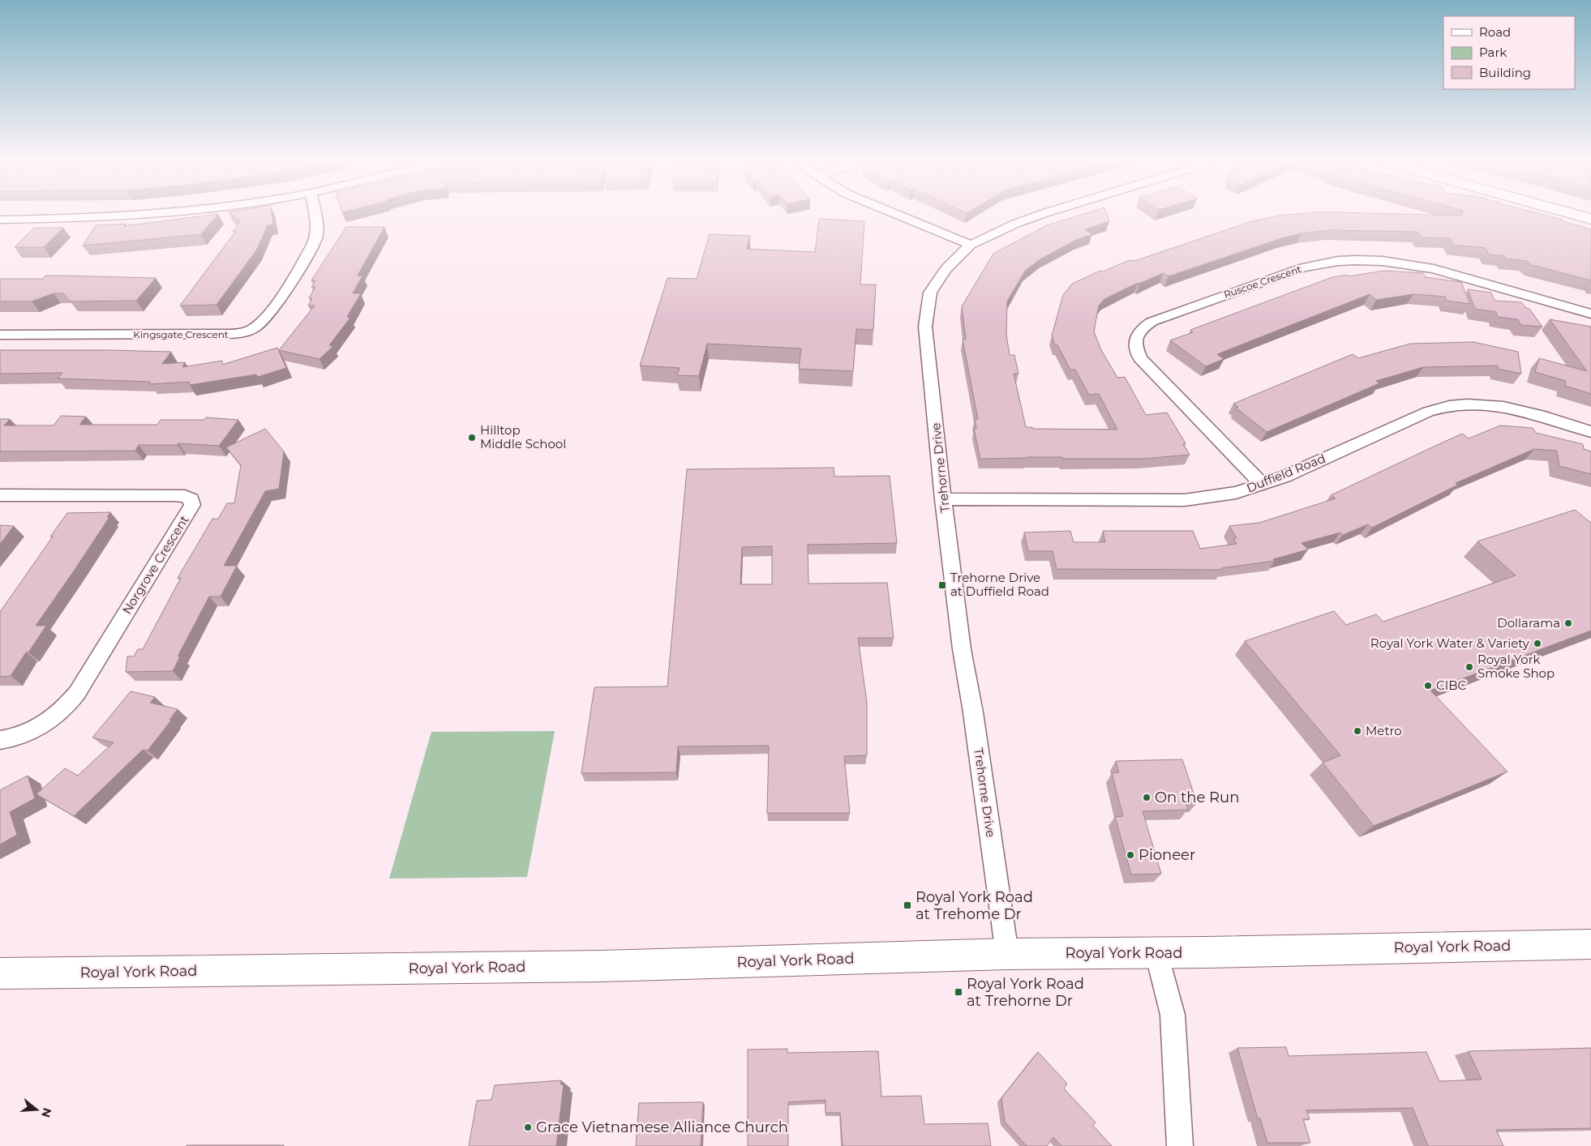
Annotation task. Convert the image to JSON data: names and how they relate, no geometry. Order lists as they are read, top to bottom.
{
  "streets": {
    "main road": ["Royal York Road"],
    "street": [
      "Ruscoe Crescent",
      "Kingsgate Crescent",
      "Trehorne Drive",
      "Duffield Road",
      "Norgrove Crescent"
    ]
  },
  "crossings": [
    ["Ruscoe Crescent", "Duffield Road"],
    ["Trehorne Drive", "Duffield Road"],
    ["Trehorne Drive", "Royal York Road"]
  ],
  "places": {
    "other": [
      "Hilltop Middle School",
      "Dollarama",
      "Royal York Water & Variety",
      "Royal York Smoke Shop",
      "CIBC",
      "Metro",
      "On the Run",
      "Pioneer",
      "Grace Vietnamese Alliance Church"
    ],
    "transit": ["Trehorne Drive at Duffield Road", "Royal York Road at Trehome Dr", "Royal York Road at Trehorne Dr"]
  },
  "legend": ["Road", "Park", "Building"],
  "north": "right"
}
